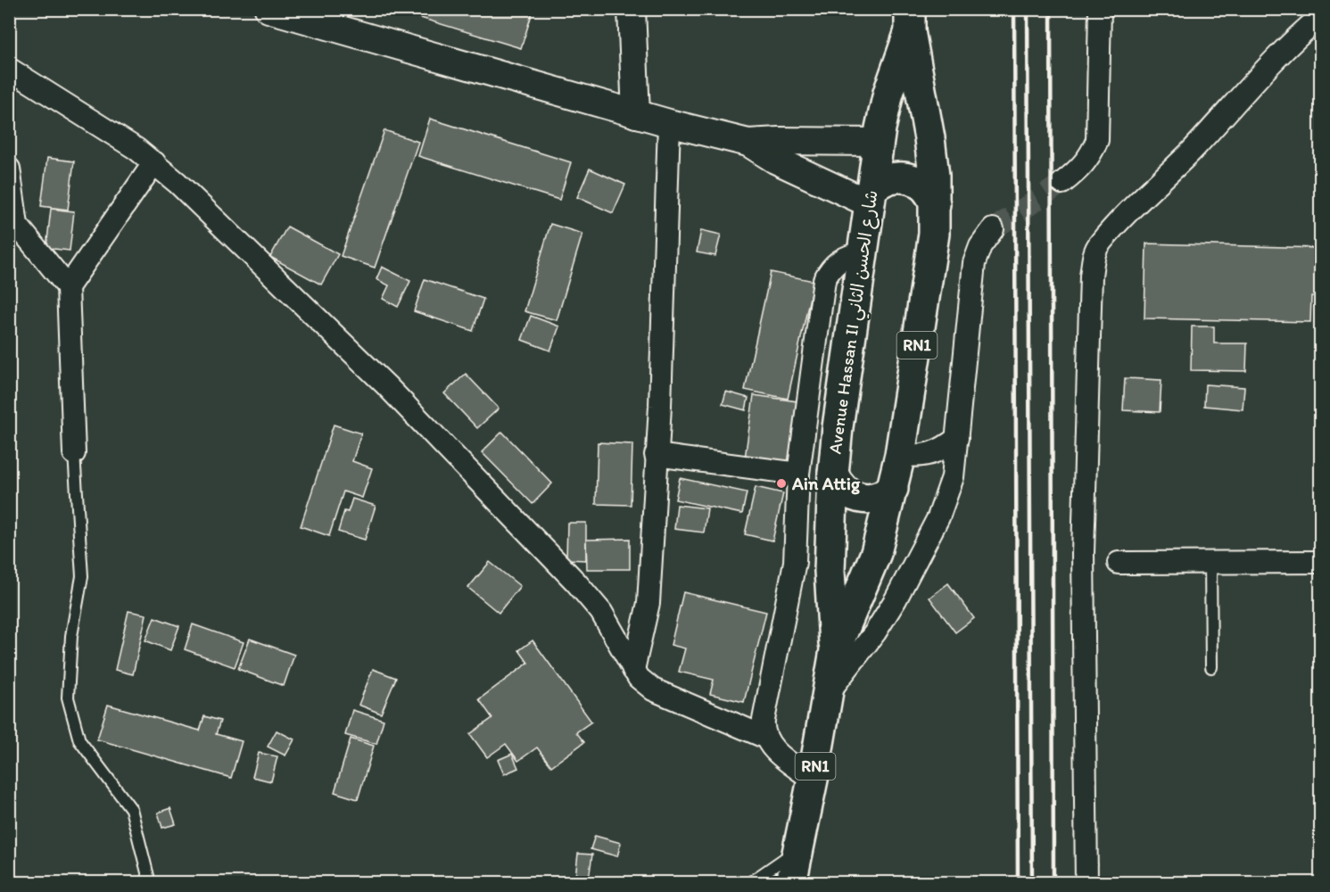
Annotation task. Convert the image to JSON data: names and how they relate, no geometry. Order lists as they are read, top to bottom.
{
  "streets": {
    "main road": ["Avenue Hassan II شارع الحسن الثاني", "RN1"]
  },
  "places": ["Ain Attig"]
}
